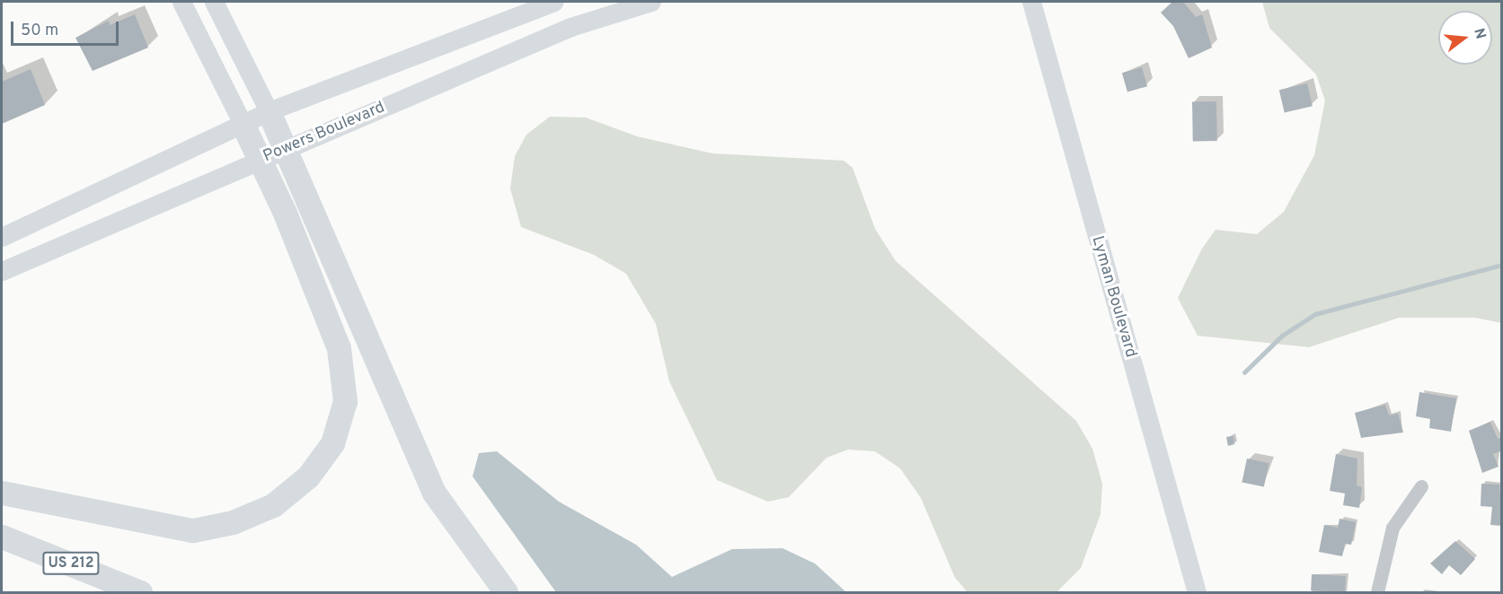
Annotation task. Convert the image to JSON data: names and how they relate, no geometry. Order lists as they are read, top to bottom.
{
  "streets": {
    "highway": ["US 212"],
    "main road": ["Powers Boulevard", "Lyman Boulevard"]
  },
  "scale_bar": "50 m",
  "north": "right"
}
